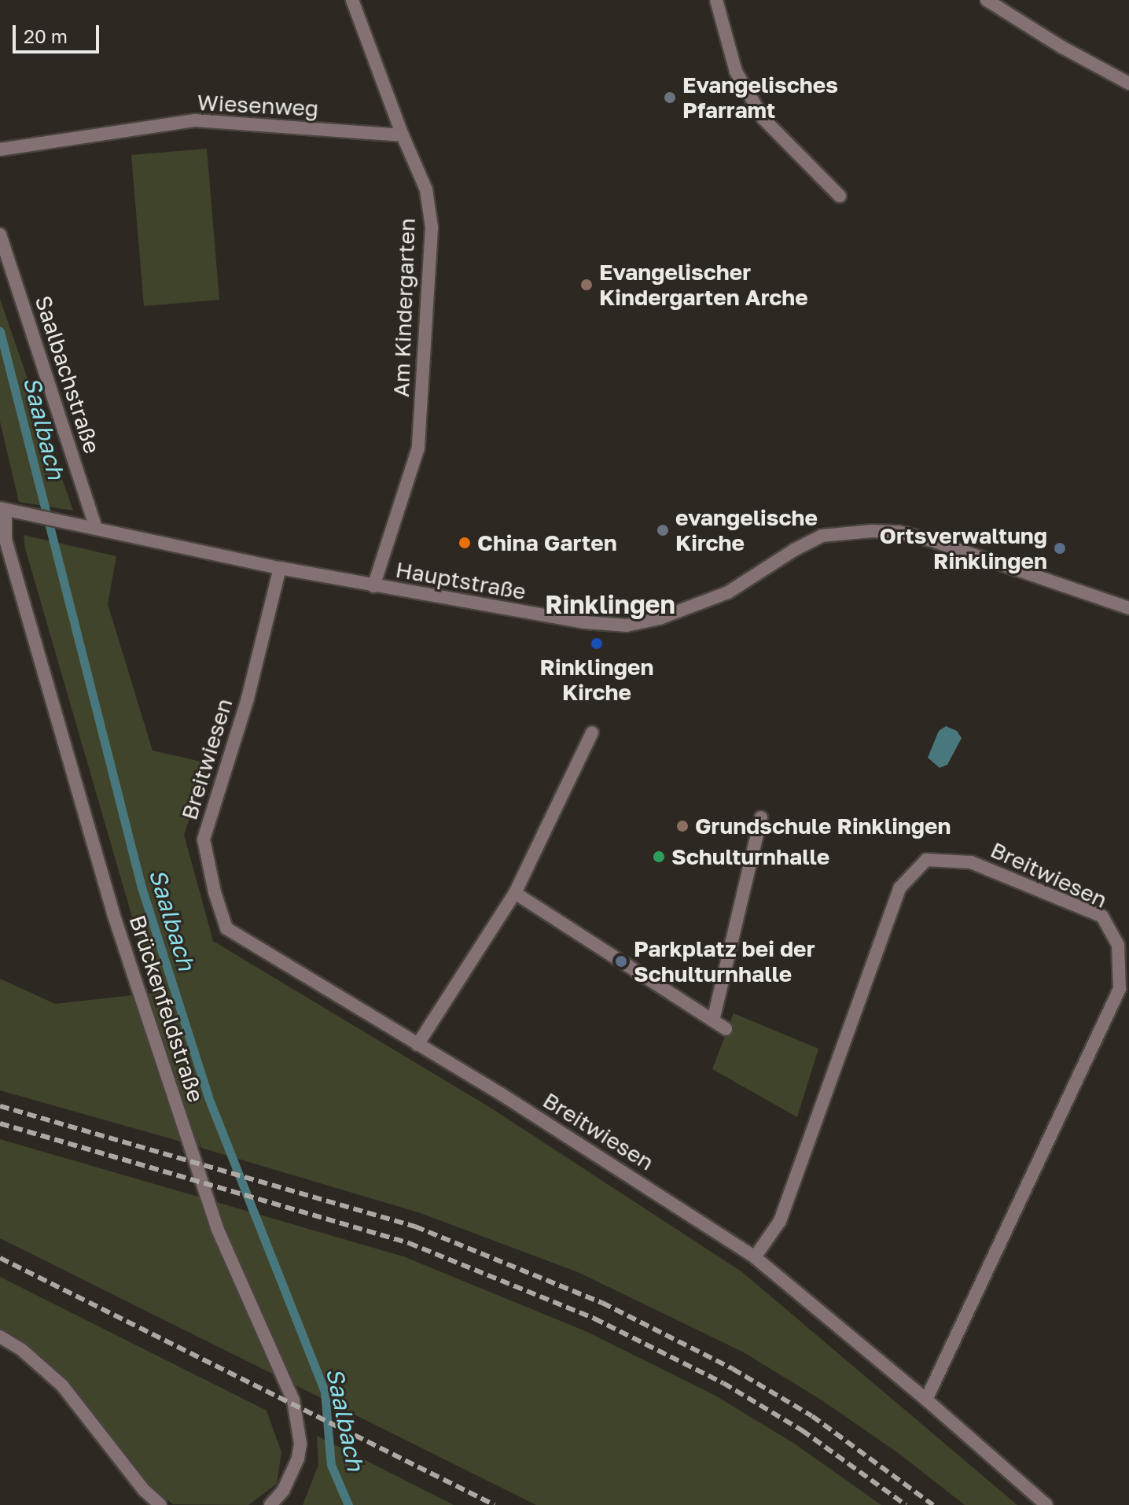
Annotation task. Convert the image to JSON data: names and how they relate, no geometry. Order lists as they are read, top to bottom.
{
  "streets": {
    "street": [
      "Wiesenweg",
      "Am Kindergarten",
      "Saalbachstraße",
      "Hauptstraße",
      "Breitwiesen",
      "Brückenfeldstraße"
    ]
  },
  "crossings": [
    ["Wiesenweg", "Am Kindergarten"],
    ["Am Kindergarten", "Hauptstraße"],
    ["Saalbachstraße", "Hauptstraße"],
    ["Hauptstraße", "Breitwiesen"],
    ["Hauptstraße", "Brückenfeldstraße"]
  ],
  "districts": ["Rinklingen"],
  "water": ["Saalbach"],
  "places": [
    "Evangelisches Pfarramt",
    "Evangelischer Kindergarten Arche",
    "evangelische Kirche",
    "China Garten",
    "Ortsverwaltung Rinklingen",
    "Rinklingen Kirche",
    "Grundschule Rinklingen",
    "Schulturnhalle",
    "Parkplatz bei der Schulturnhalle"
  ],
  "scale_bar": "20 m"
}
